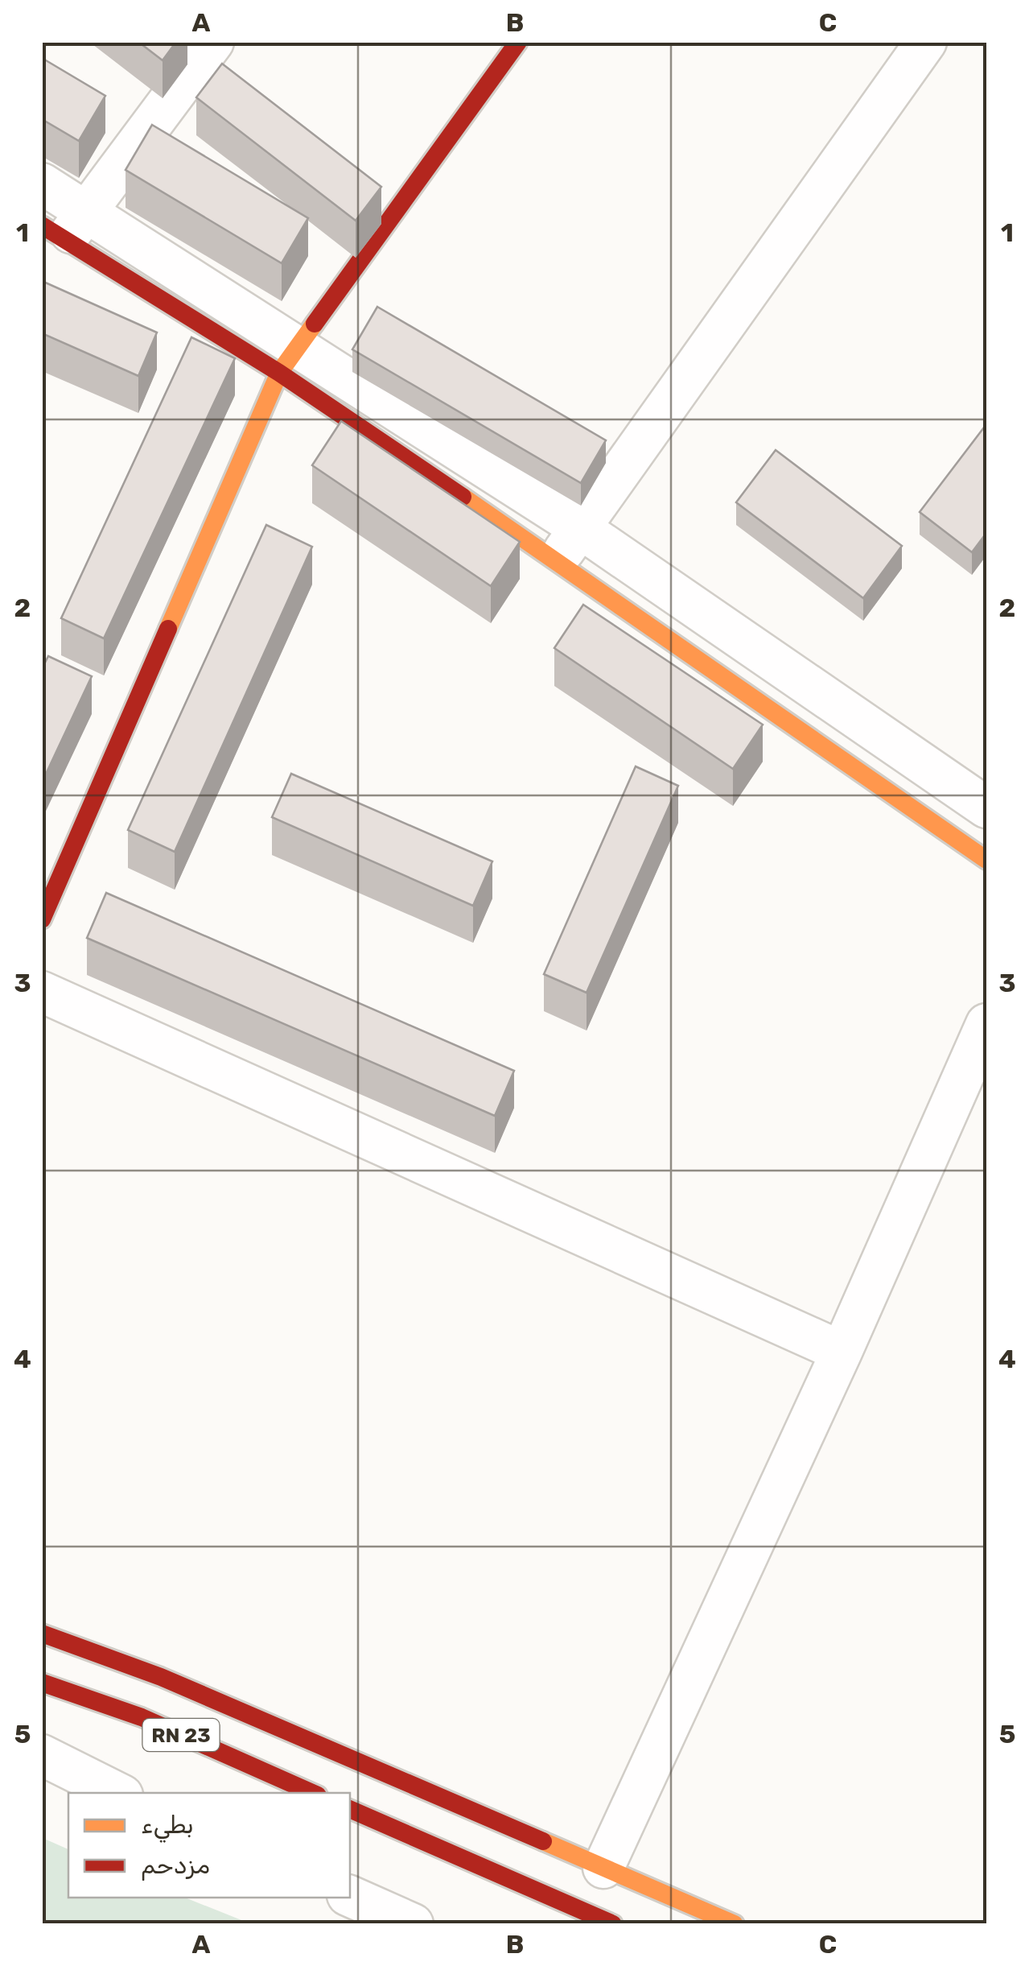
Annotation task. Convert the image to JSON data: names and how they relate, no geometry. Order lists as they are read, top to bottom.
{
  "streets": {
    "street": ["RN 23"]
  },
  "legend": ["بطيء", "مزدحم"],
  "grid": {
    "columns": ["A", "B", "C"],
    "rows": [
      "1",
      "2",
      "3",
      "4",
      "5"
    ]
  }
}
